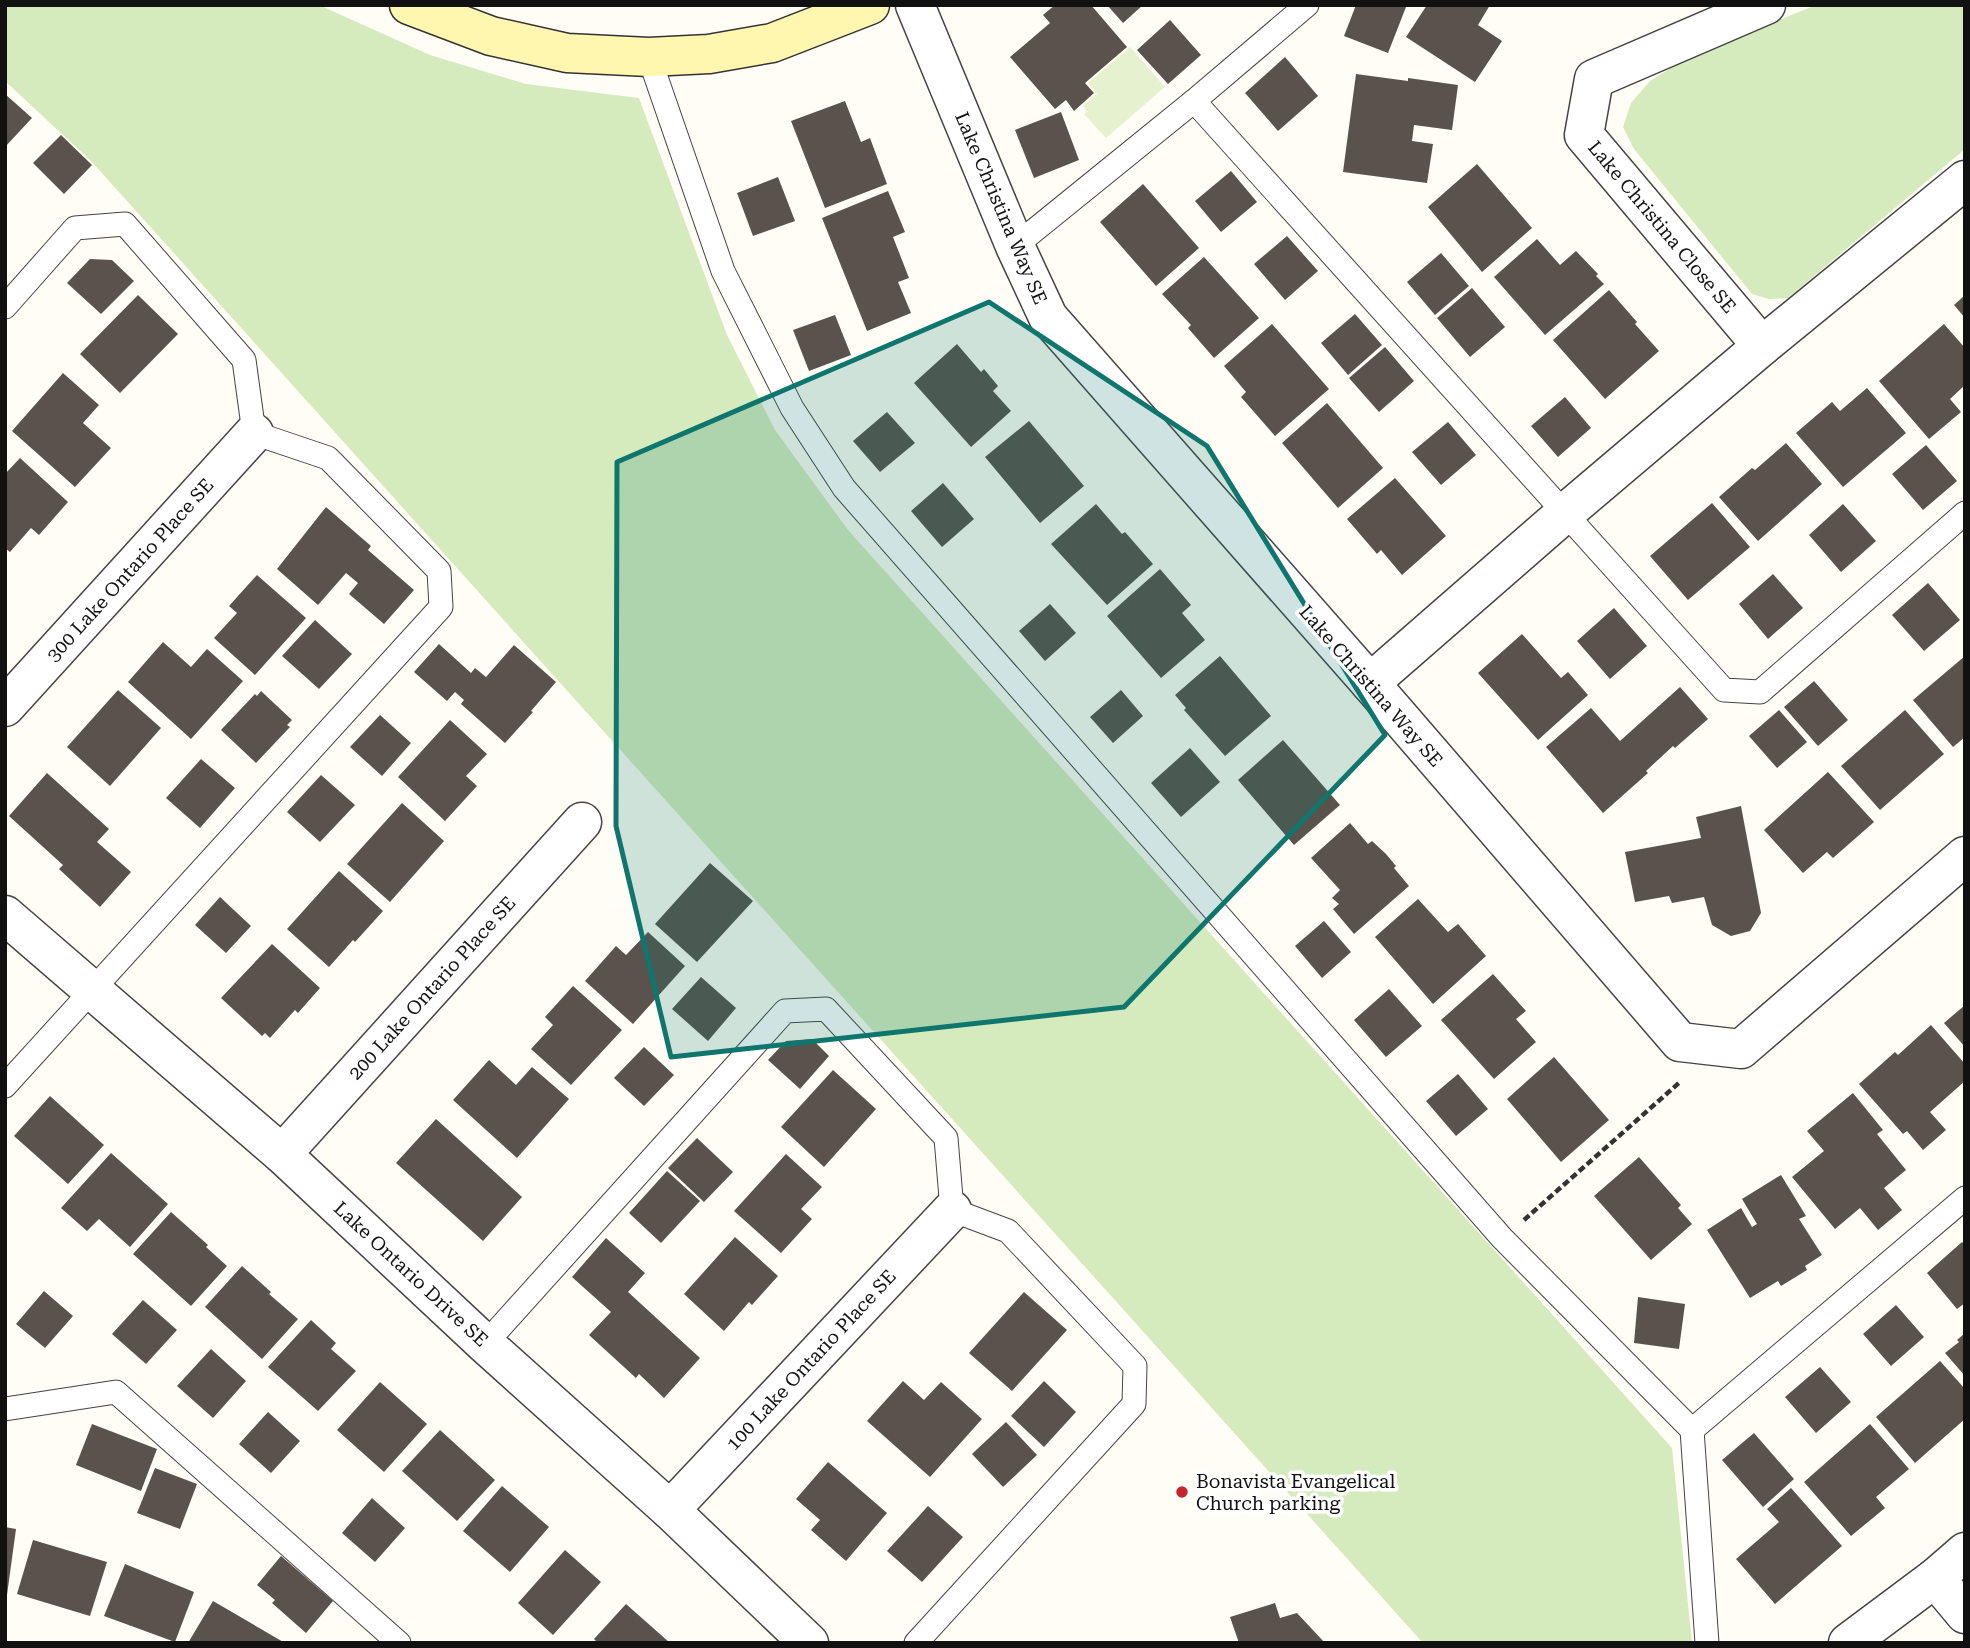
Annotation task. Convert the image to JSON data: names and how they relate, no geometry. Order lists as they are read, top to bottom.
{
  "streets": {
    "street": [
      "Lake Christina Way SE",
      "Lake Christina Close SE",
      "300 Lake Ontario Place SE",
      "200 Lake Ontario Place SE",
      "Lake Ontario Drive SE",
      "100 Lake Ontario Place SE"
    ]
  },
  "crossings": [
    ["200 Lake Ontario Place SE", "Lake Ontario Drive SE"],
    ["Lake Ontario Drive SE", "100 Lake Ontario Place SE"]
  ],
  "places": ["Bonavista Evangelical Church parking"]
}
